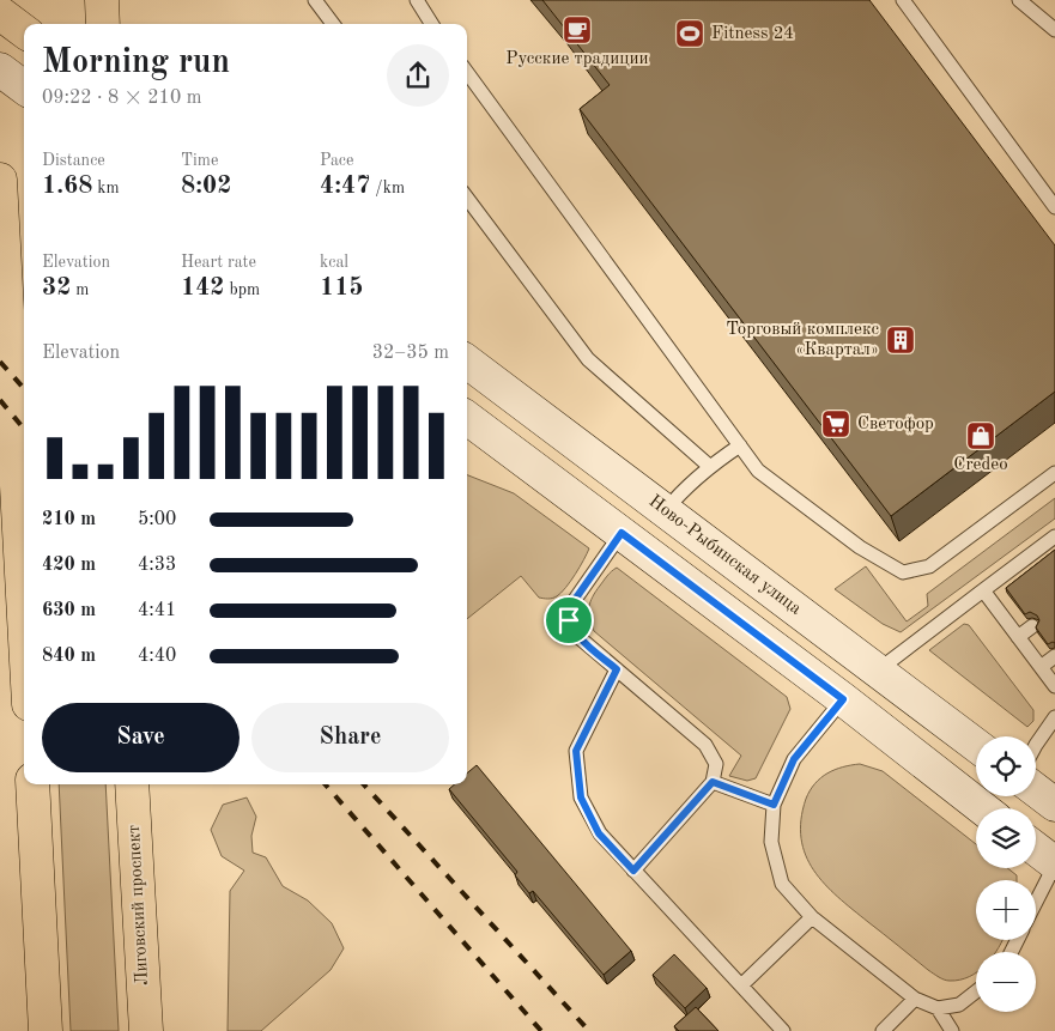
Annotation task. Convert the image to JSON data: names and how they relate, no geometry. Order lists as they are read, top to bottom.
{
  "streets": {
    "main road": ["Ново-Рыбинская улица", "Лиговский проспект"]
  },
  "places": {
    "cafe": ["Русские традиции"],
    "sports": ["Fitness 24"],
    "building": ["Торговый комплекс «Квартал»"],
    "supermarket": ["Светофор"],
    "shop": ["Credeo"]
  },
  "page": {
    "heading": ["Morning run", "09:22 · 8 × 210 m"],
    "stats": [
      ["Distance", "1.68 km"],
      ["Time", "8:02"],
      ["Pace", "4:47 /km"],
      ["Elevation", "32 m"],
      ["Heart rate", "142 bpm"],
      ["kcal", "115"]
    ],
    "chart": ["Elevation", "32–35 m"],
    "list": [
      {
        "name": "210 m",
        "note": "5:00"
      },
      {
        "name": "420 m",
        "note": "4:33"
      },
      {
        "name": "630 m",
        "note": "4:41"
      },
      {
        "name": "840 m",
        "note": "4:40"
      }
    ],
    "buttons": ["Save", "Share"],
    "map_buttons": ["+", "−"]
  }
}
